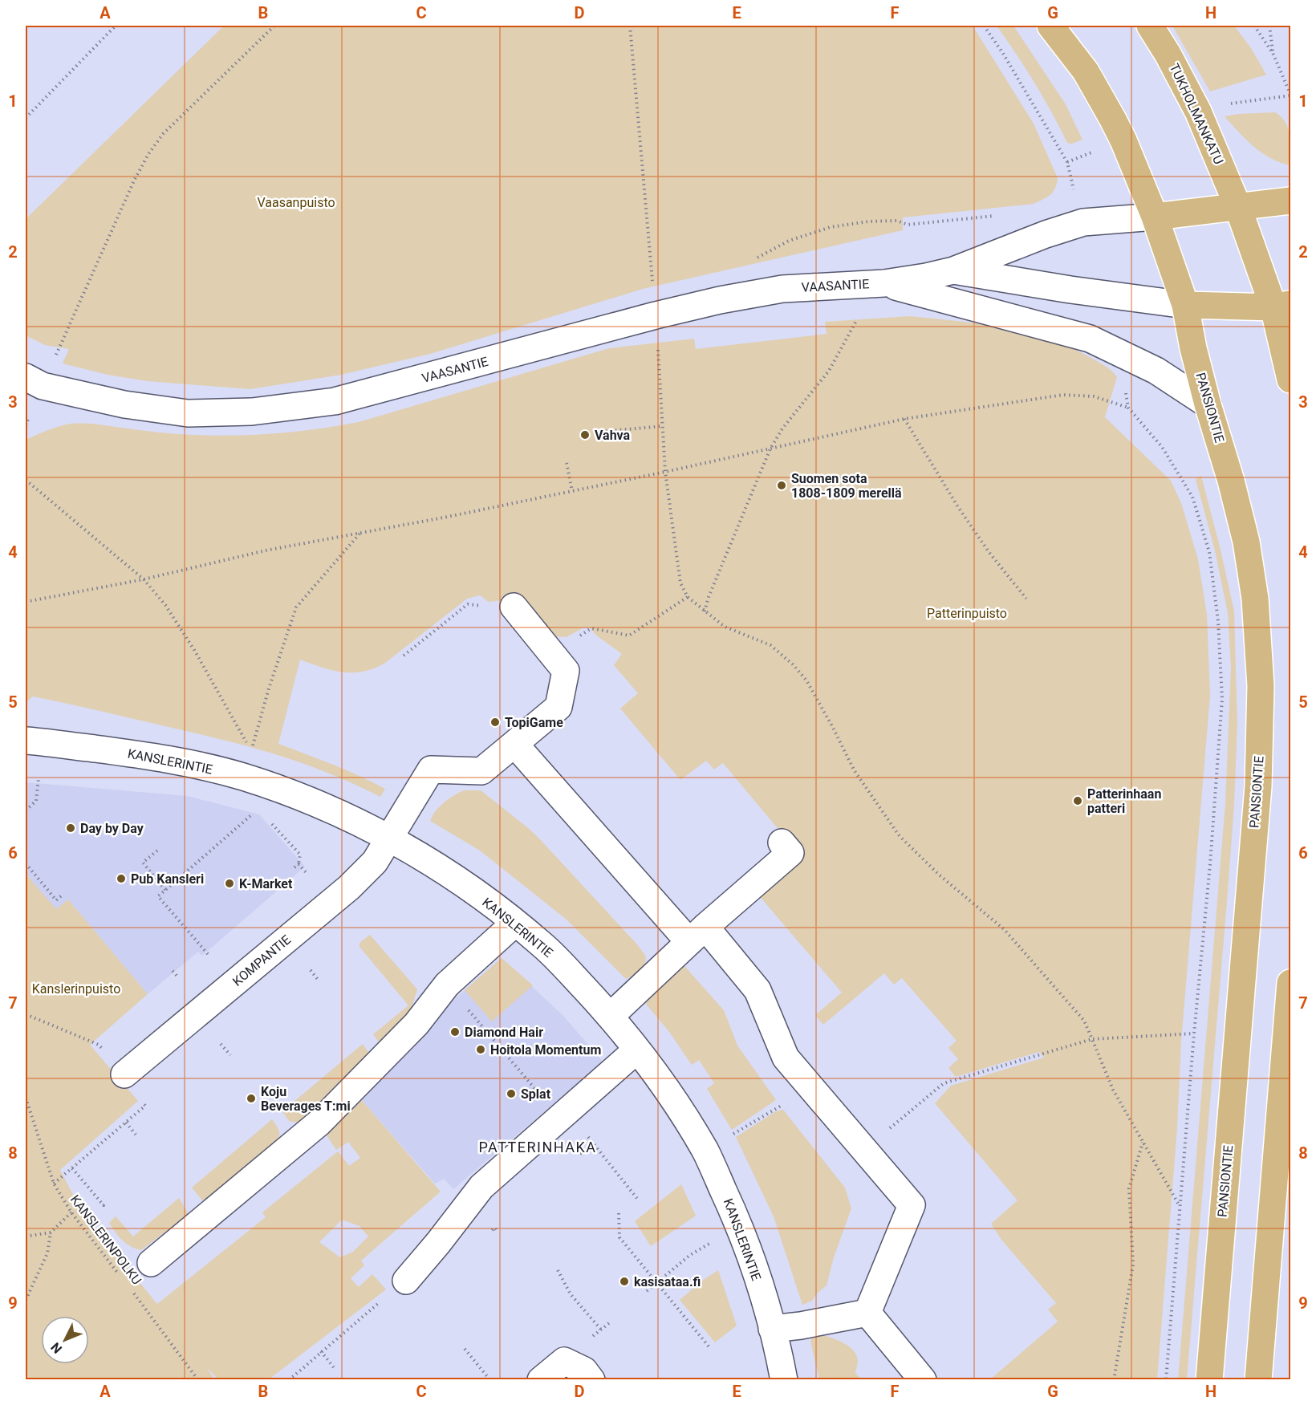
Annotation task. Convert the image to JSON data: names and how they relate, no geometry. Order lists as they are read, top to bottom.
{
  "streets": {
    "main road": ["TUKHOLMANKATU", "PANSIONTIE"],
    "street": ["VAASANTIE", "KANSLERINTIE", "KOMPANTIE"],
    "path": ["KANSLERINPOLKU"]
  },
  "crossings": [
    ["VAASANTIE", "PANSIONTIE"],
    ["KANSLERINTIE", "KOMPANTIE"]
  ],
  "districts": ["PATTERINHAKA"],
  "parks": ["Vaasanpuisto", "Patterinpuisto", "Kanslerinpuisto"],
  "places": [
    "Vahva",
    "Suomen sota 1808-1809 merellä",
    "TopiGame",
    "Patterinhaan patteri",
    "Day by Day",
    "Pub Kansleri",
    "K-Market",
    "Diamond Hair",
    "Hoitola Momentum",
    "Splat",
    "Koju Beverages T:mi",
    "kasisataa.fi"
  ],
  "north": "bottom left",
  "grid": {
    "columns": [
      "A",
      "B",
      "C",
      "D",
      "E",
      "F",
      "G",
      "H"
    ],
    "rows": [
      "1",
      "2",
      "3",
      "4",
      "5",
      "6",
      "7",
      "8",
      "9"
    ]
  }
}
